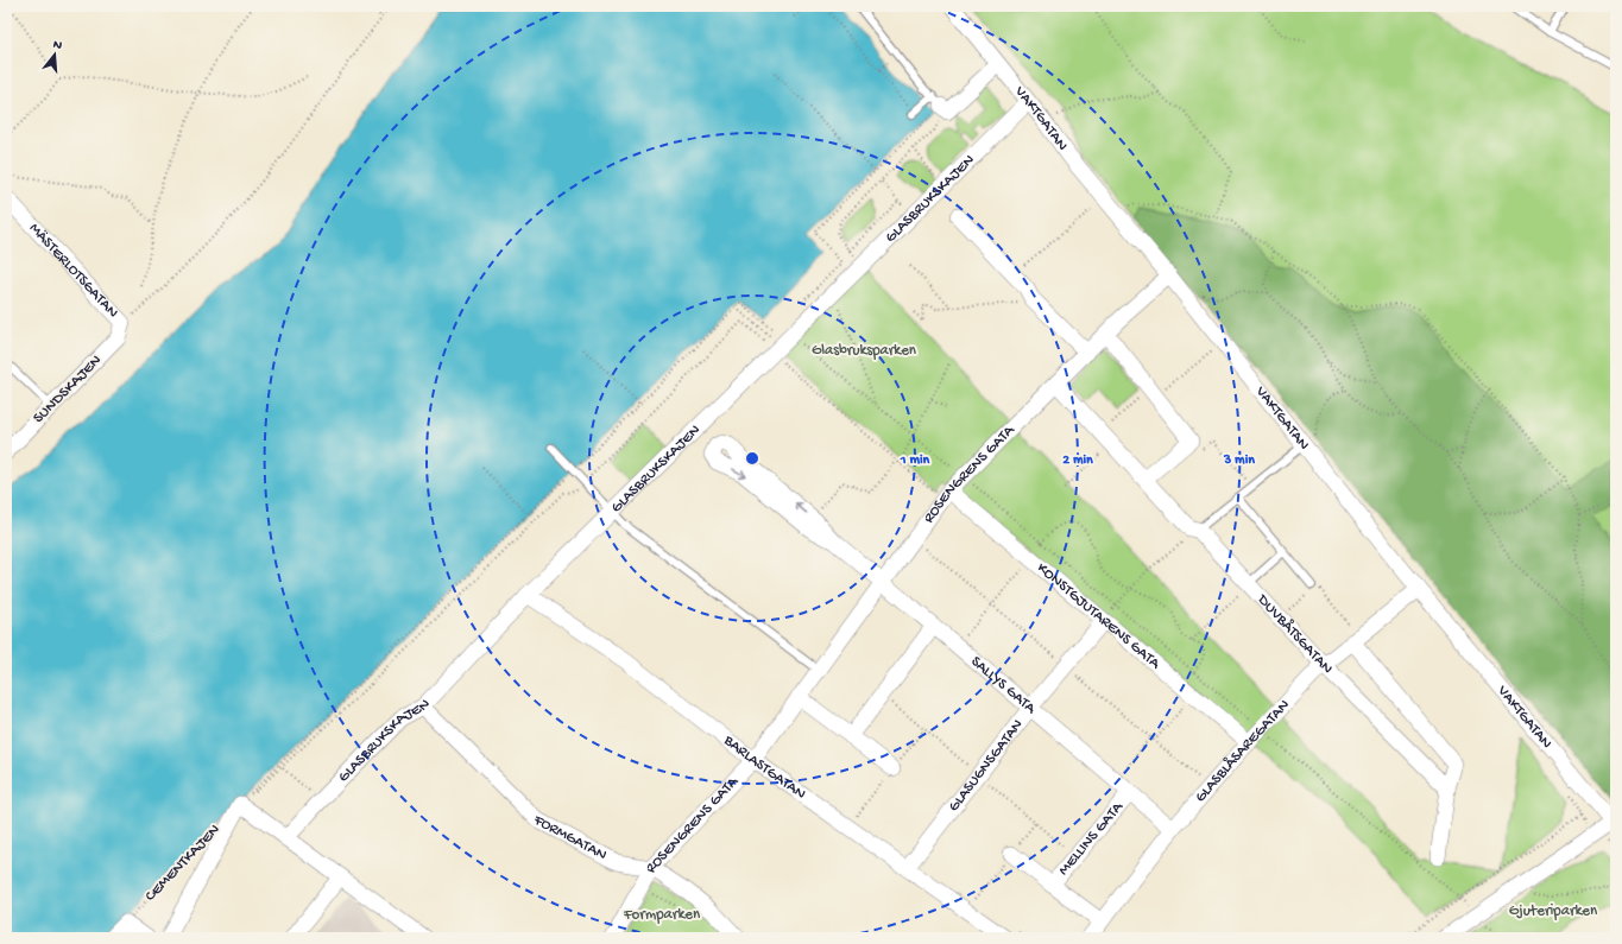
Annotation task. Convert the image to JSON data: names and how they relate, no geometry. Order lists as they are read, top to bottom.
{
  "streets": {
    "street": [
      "VAKTGATAN",
      "GLASBRUKSKAJEN",
      "MÄSTERLOTSGATAN",
      "SUNDSKAJEN",
      "ROSENGRENS GATA",
      "KONSTGJUTARENS GATA",
      "DUVBÅTSGATAN",
      "SALLYS GATA",
      "GLASBLÅSAREGATAN",
      "GLASUGNSGATAN",
      "BARLASTGATAN",
      "FORMGATAN",
      "MELLINS GATA",
      "CEMENTKAJEN"
    ]
  },
  "crossings": [
    ["VAKTGATAN", "GLASBRUKSKAJEN"],
    ["VAKTGATAN", "ROSENGRENS GATA"],
    ["VAKTGATAN", "GLASBLÅSAREGATAN"],
    ["GLASBRUKSKAJEN", "BARLASTGATAN"],
    ["GLASBRUKSKAJEN", "FORMGATAN"],
    ["MÄSTERLOTSGATAN", "SUNDSKAJEN"],
    ["ROSENGRENS GATA", "KONSTGJUTARENS GATA"],
    ["ROSENGRENS GATA", "DUVBÅTSGATAN"],
    ["ROSENGRENS GATA", "SALLYS GATA"],
    ["ROSENGRENS GATA", "BARLASTGATAN"],
    ["ROSENGRENS GATA", "FORMGATAN"],
    ["KONSTGJUTARENS GATA", "GLASBLÅSAREGATAN"],
    ["KONSTGJUTARENS GATA", "GLASUGNSGATAN"],
    ["DUVBÅTSGATAN", "GLASBLÅSAREGATAN"],
    ["SALLYS GATA", "GLASBLÅSAREGATAN"],
    ["SALLYS GATA", "GLASUGNSGATAN"],
    ["SALLYS GATA", "MELLINS GATA"],
    ["GLASBLÅSAREGATAN", "MELLINS GATA"],
    ["GLASUGNSGATAN", "BARLASTGATAN"]
  ],
  "parks": ["Glasbruksparken", "Gjuteriparken", "Formparken"],
  "north": "top",
  "rings": ["1 min", "2 min", "3 min"]
}
